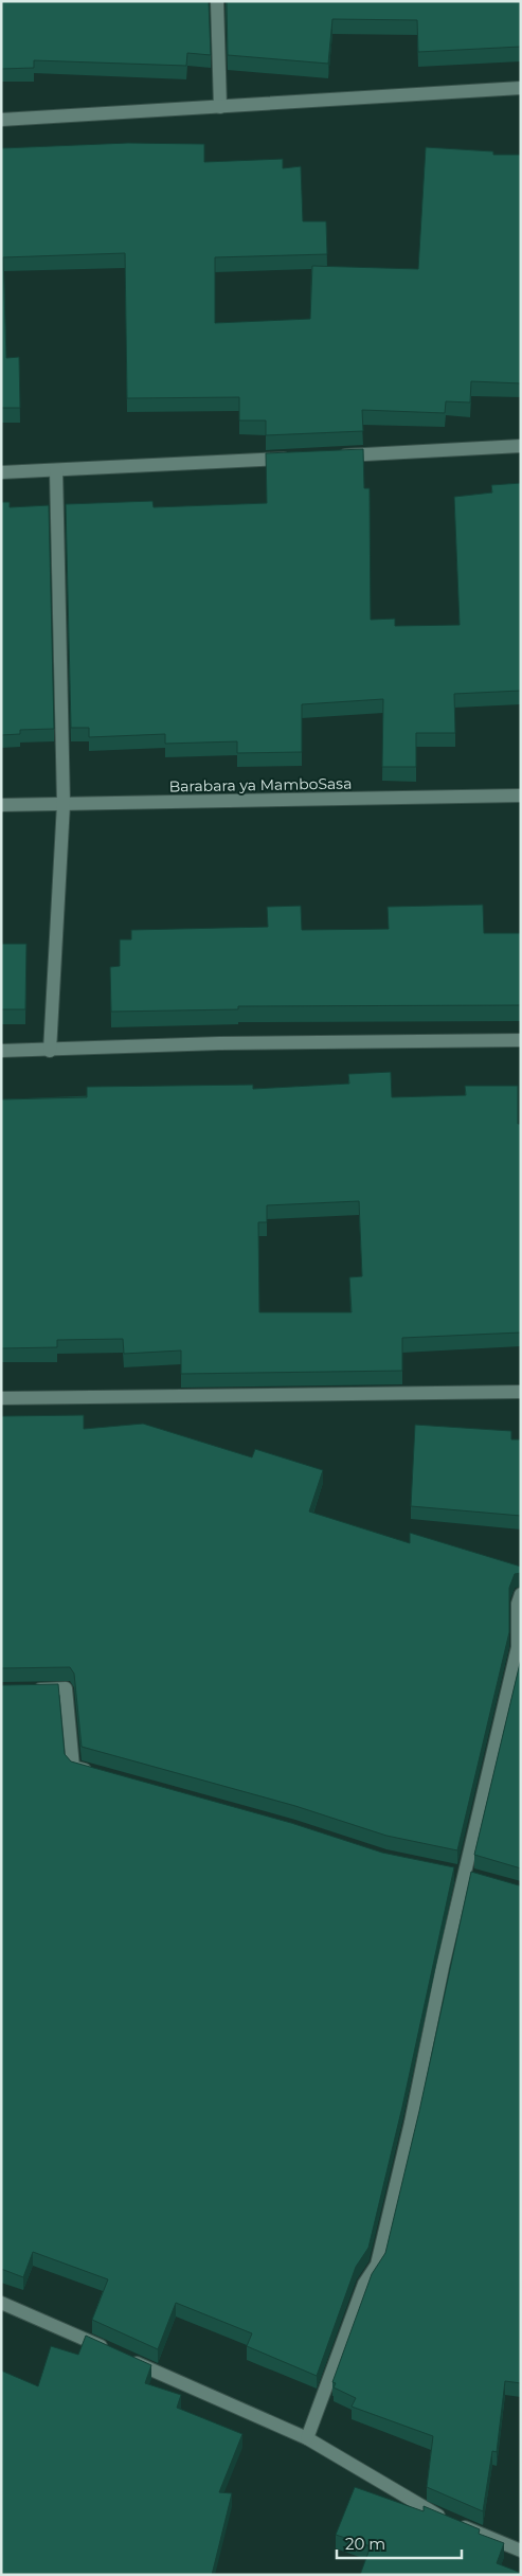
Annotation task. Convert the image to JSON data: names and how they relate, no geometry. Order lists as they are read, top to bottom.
{
  "streets": {
    "street": ["Barabara ya MamboSasa"]
  },
  "scale_bar": "20 m"
}
